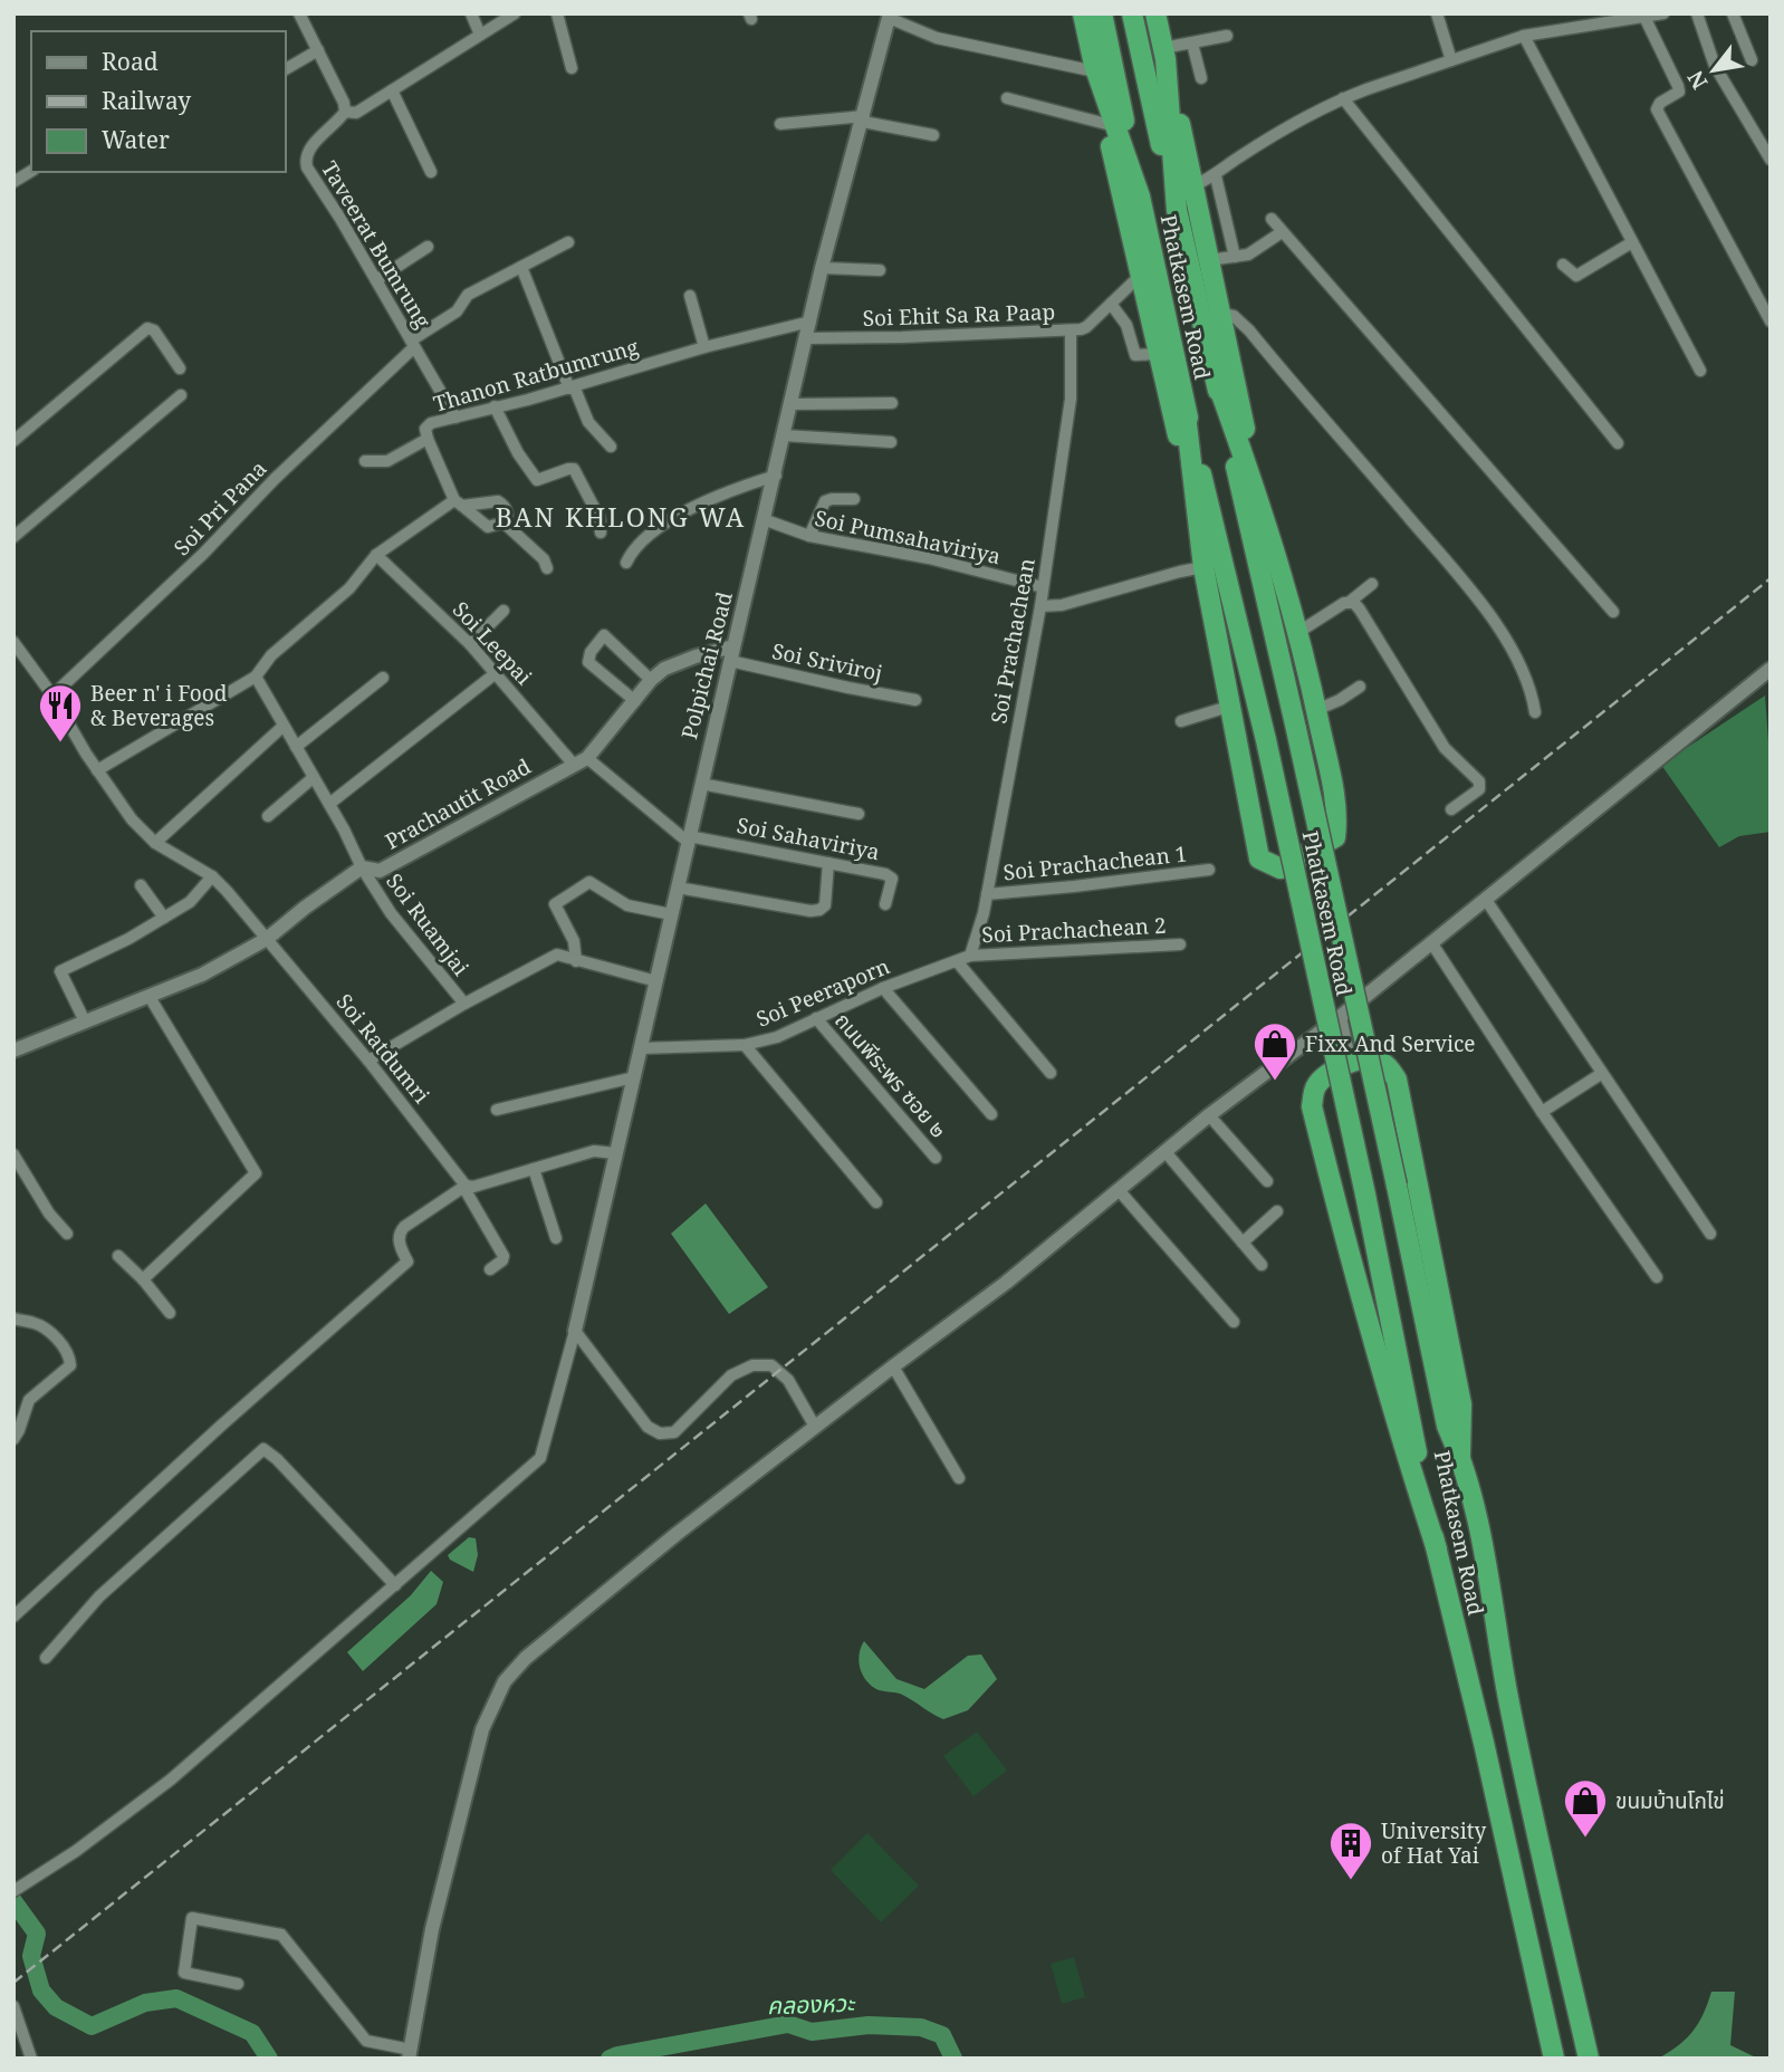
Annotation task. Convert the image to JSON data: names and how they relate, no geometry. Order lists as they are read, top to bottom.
{
  "streets": {
    "highway": ["Phatkasem Road"],
    "street": [
      "Taveerat Bumrung",
      "Soi Ehit Sa Ra Paap",
      "Thanon Ratbumrung",
      "Soi Pri Pana",
      "Soi Pumsahaviriya",
      "Soi Prachachean",
      "Soi Leepai",
      "Soi Sriviroj",
      "Polpichai Road",
      "Prachautit Road",
      "Soi Sahaviriya",
      "Soi Prachachean 1",
      "Soi Ruamjai",
      "Soi Prachachean 2",
      "Soi Peeraporn",
      "Soi Ratdumri",
      "ถนนพีระพร ซอย ๒"
    ]
  },
  "crossings": [
    ["Taveerat Bumrung", "Thanon Ratbumrung"],
    ["Taveerat Bumrung", "Soi Pri Pana"],
    ["Soi Ehit Sa Ra Paap", "Soi Prachachean"],
    ["Soi Ehit Sa Ra Paap", "Polpichai Road"],
    ["Thanon Ratbumrung", "Polpichai Road"],
    ["Soi Pri Pana", "Soi Ratdumri"],
    ["Soi Pumsahaviriya", "Soi Prachachean"],
    ["Soi Pumsahaviriya", "Polpichai Road"],
    ["Soi Prachachean", "Soi Prachachean 1"],
    ["Soi Prachachean", "Soi Prachachean 2"],
    ["Soi Prachachean", "Soi Peeraporn"],
    ["Soi Leepai", "Polpichai Road"],
    ["Soi Leepai", "Prachautit Road"],
    ["Soi Leepai", "Soi Sahaviriya"],
    ["Soi Sriviroj", "Polpichai Road"],
    ["Soi Sriviroj", "Prachautit Road"],
    ["Polpichai Road", "Prachautit Road"],
    ["Polpichai Road", "Soi Sahaviriya"],
    ["Polpichai Road", "Soi Peeraporn"],
    ["Prachautit Road", "Soi Ruamjai"],
    ["Prachautit Road", "Soi Ratdumri"],
    ["Soi Prachachean 2", "Soi Peeraporn"],
    ["Soi Peeraporn", "ถนนพีระพร ซอย ๒"]
  ],
  "districts": ["BAN KHLONG WA"],
  "water": ["คลองหวะ"],
  "places": {
    "restaurant": ["Beer n' i Food & Beverages"],
    "shop": ["Fixx And Service", "ขนมบ้านโกไข่"],
    "building": ["University of Hat Yai"]
  },
  "legend": ["Road", "Railway", "Water"],
  "north": "bottom left"
}
